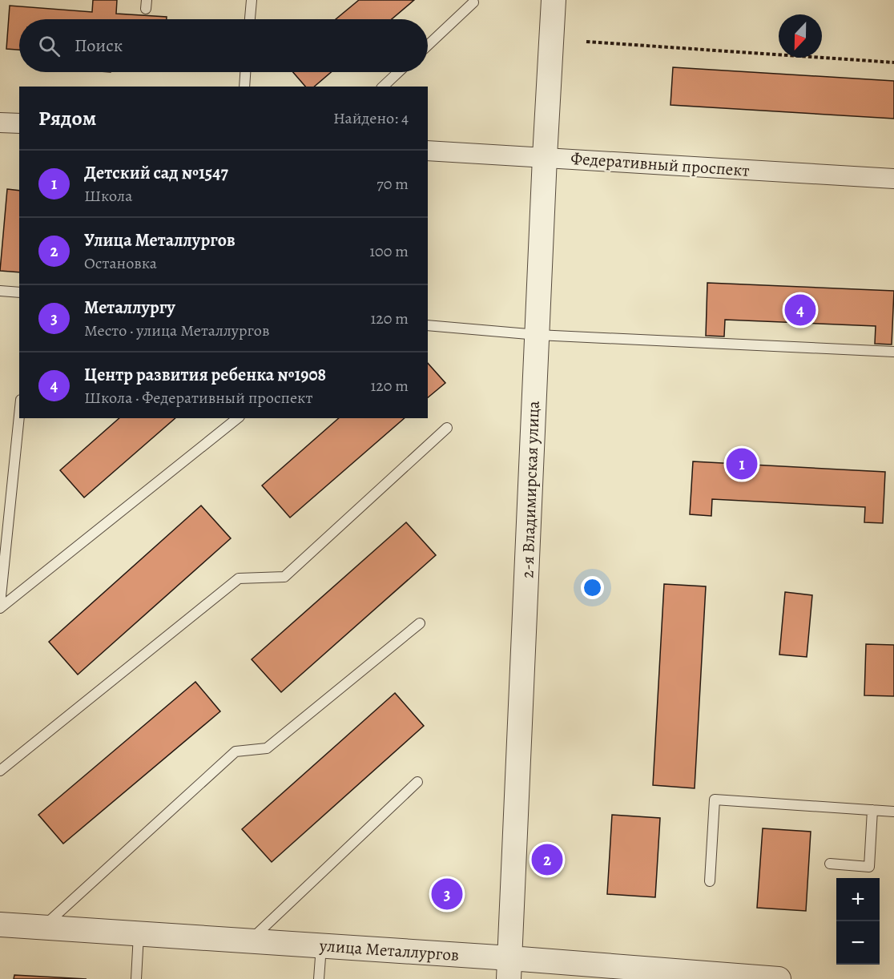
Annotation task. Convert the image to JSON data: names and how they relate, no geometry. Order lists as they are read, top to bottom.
{
  "streets": {
    "street": ["Федеративный проспект", "2-я Владимирская улица", "улица Металлургов"]
  },
  "crossings": [
    ["Федеративный проспект", "2-я Владимирская улица"],
    ["2-я Владимирская улица", "улица Металлургов"]
  ],
  "north": "bottom",
  "page": {
    "search": "Поиск",
    "heading": ["Рядом", "Найдено: 4"],
    "list": [
      {
        "mark": "1",
        "name": "Детский сад №1547",
        "note": "Школа",
        "value": "70 m"
      },
      {
        "mark": "2",
        "name": "Улица Металлургов",
        "note": "Остановка",
        "value": "100 m"
      },
      {
        "mark": "3",
        "name": "Металлургу",
        "note": "Место · улица Металлургов",
        "value": "120 m"
      },
      {
        "mark": "4",
        "name": "Центр развития ребенка №1908",
        "note": "Школа · Федеративный проспект",
        "value": "120 m"
      }
    ],
    "pins": [
      "4",
      "1",
      "2",
      "3"
    ],
    "map_buttons": ["+", "−"]
  }
}
